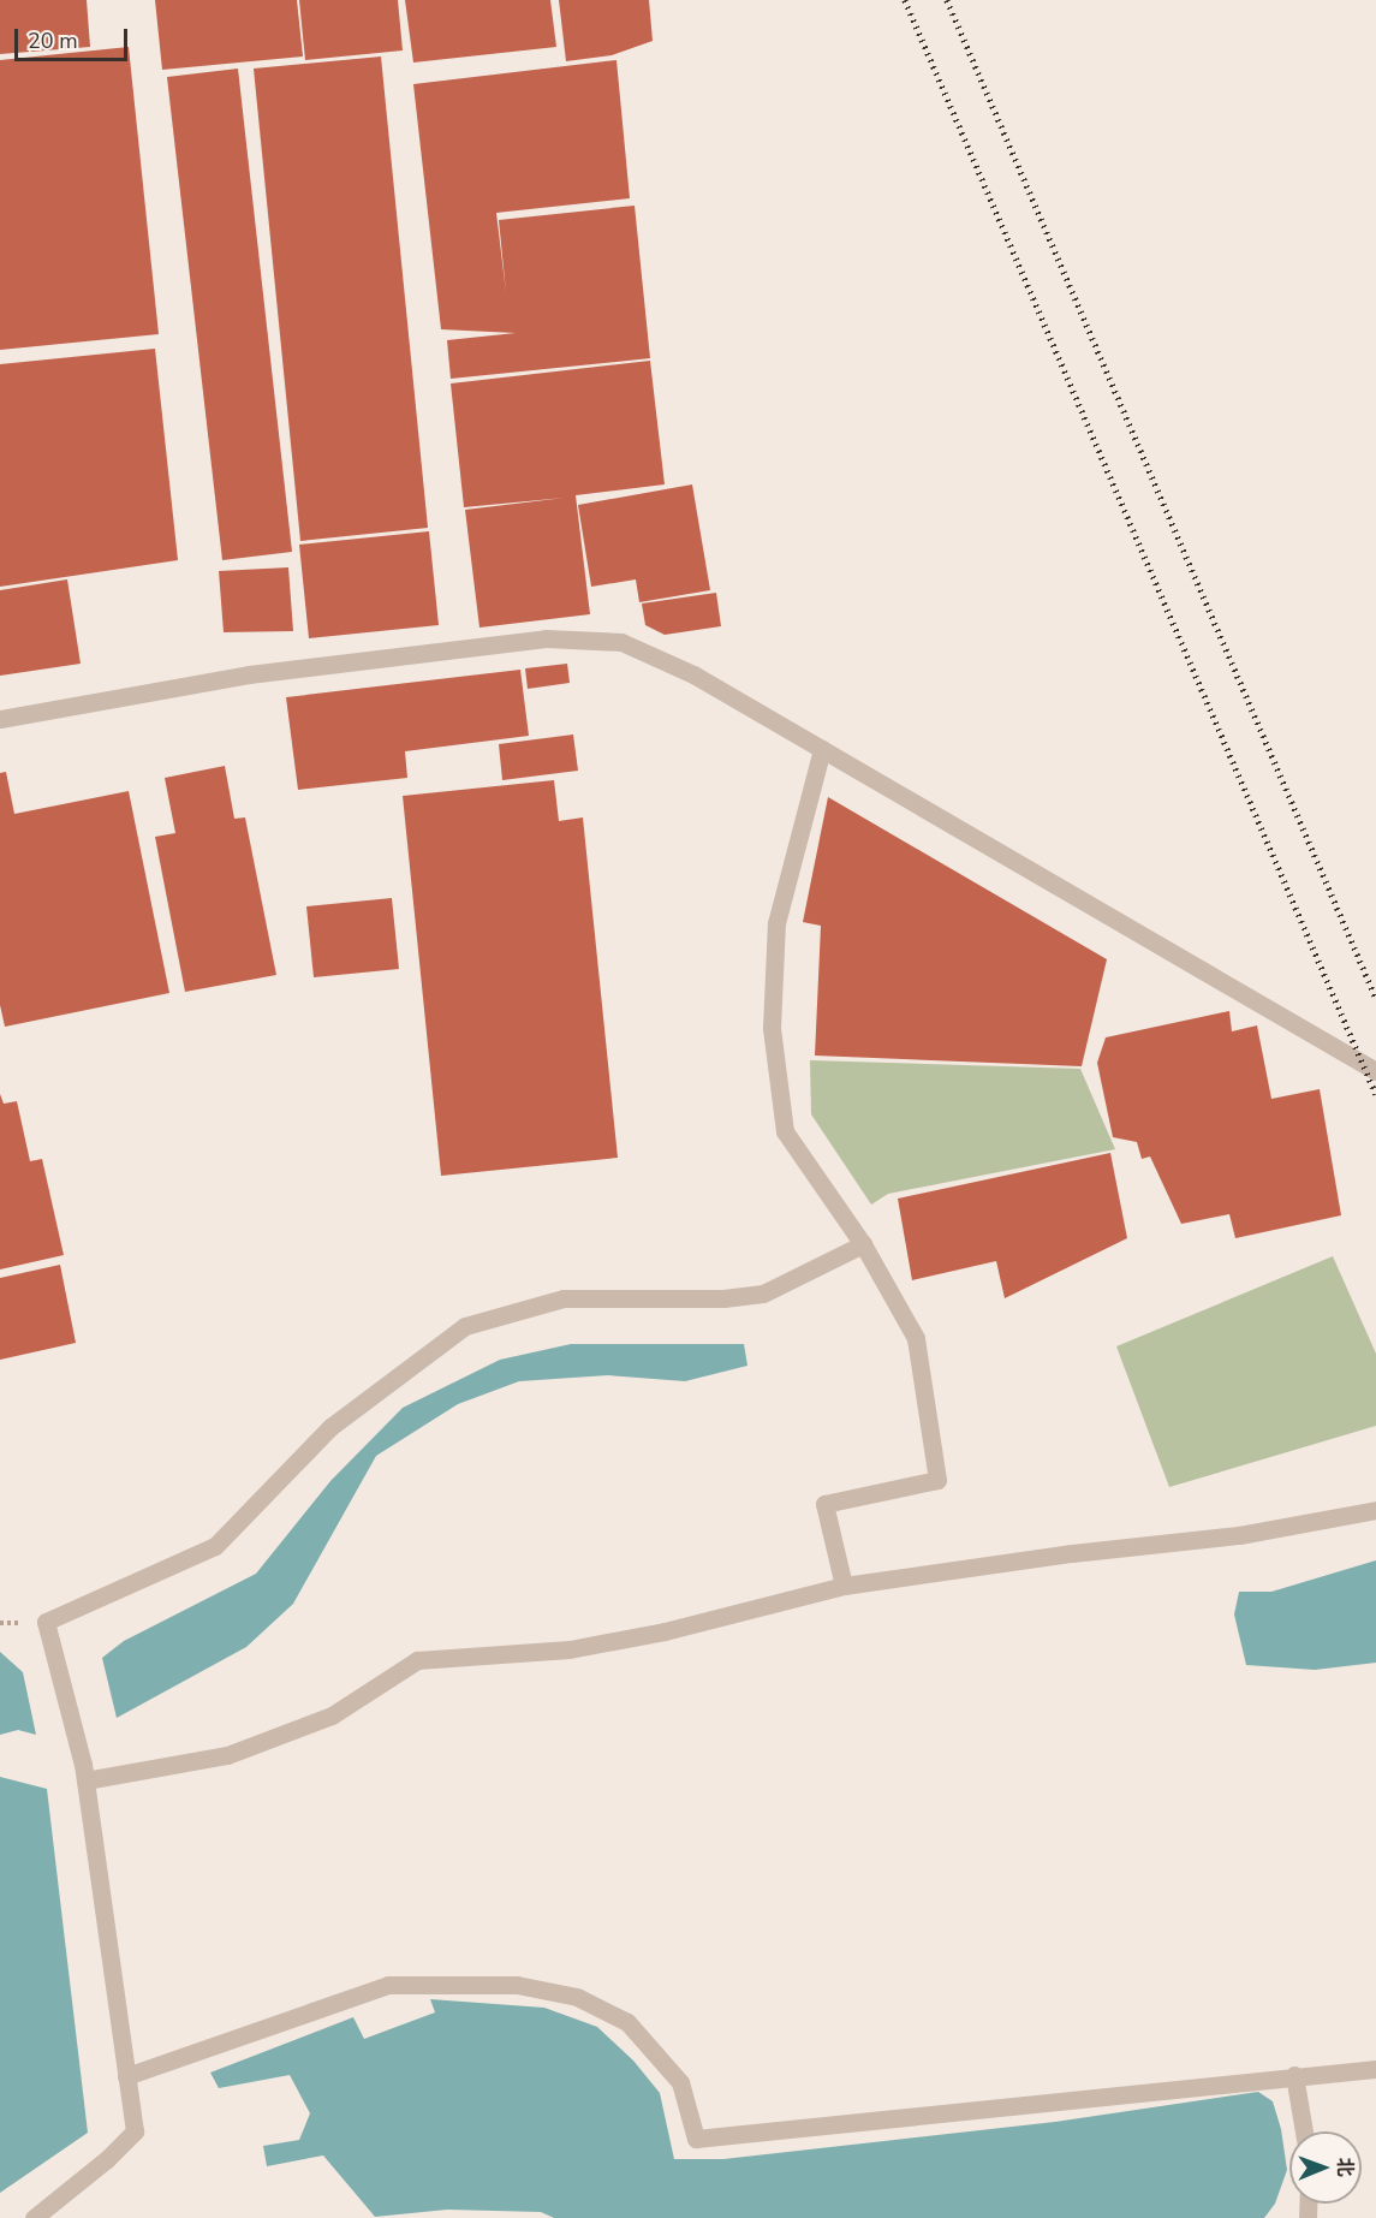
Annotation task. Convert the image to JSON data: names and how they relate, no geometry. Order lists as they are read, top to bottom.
{
  "scale_bar": "20 m",
  "north": "right"
}
